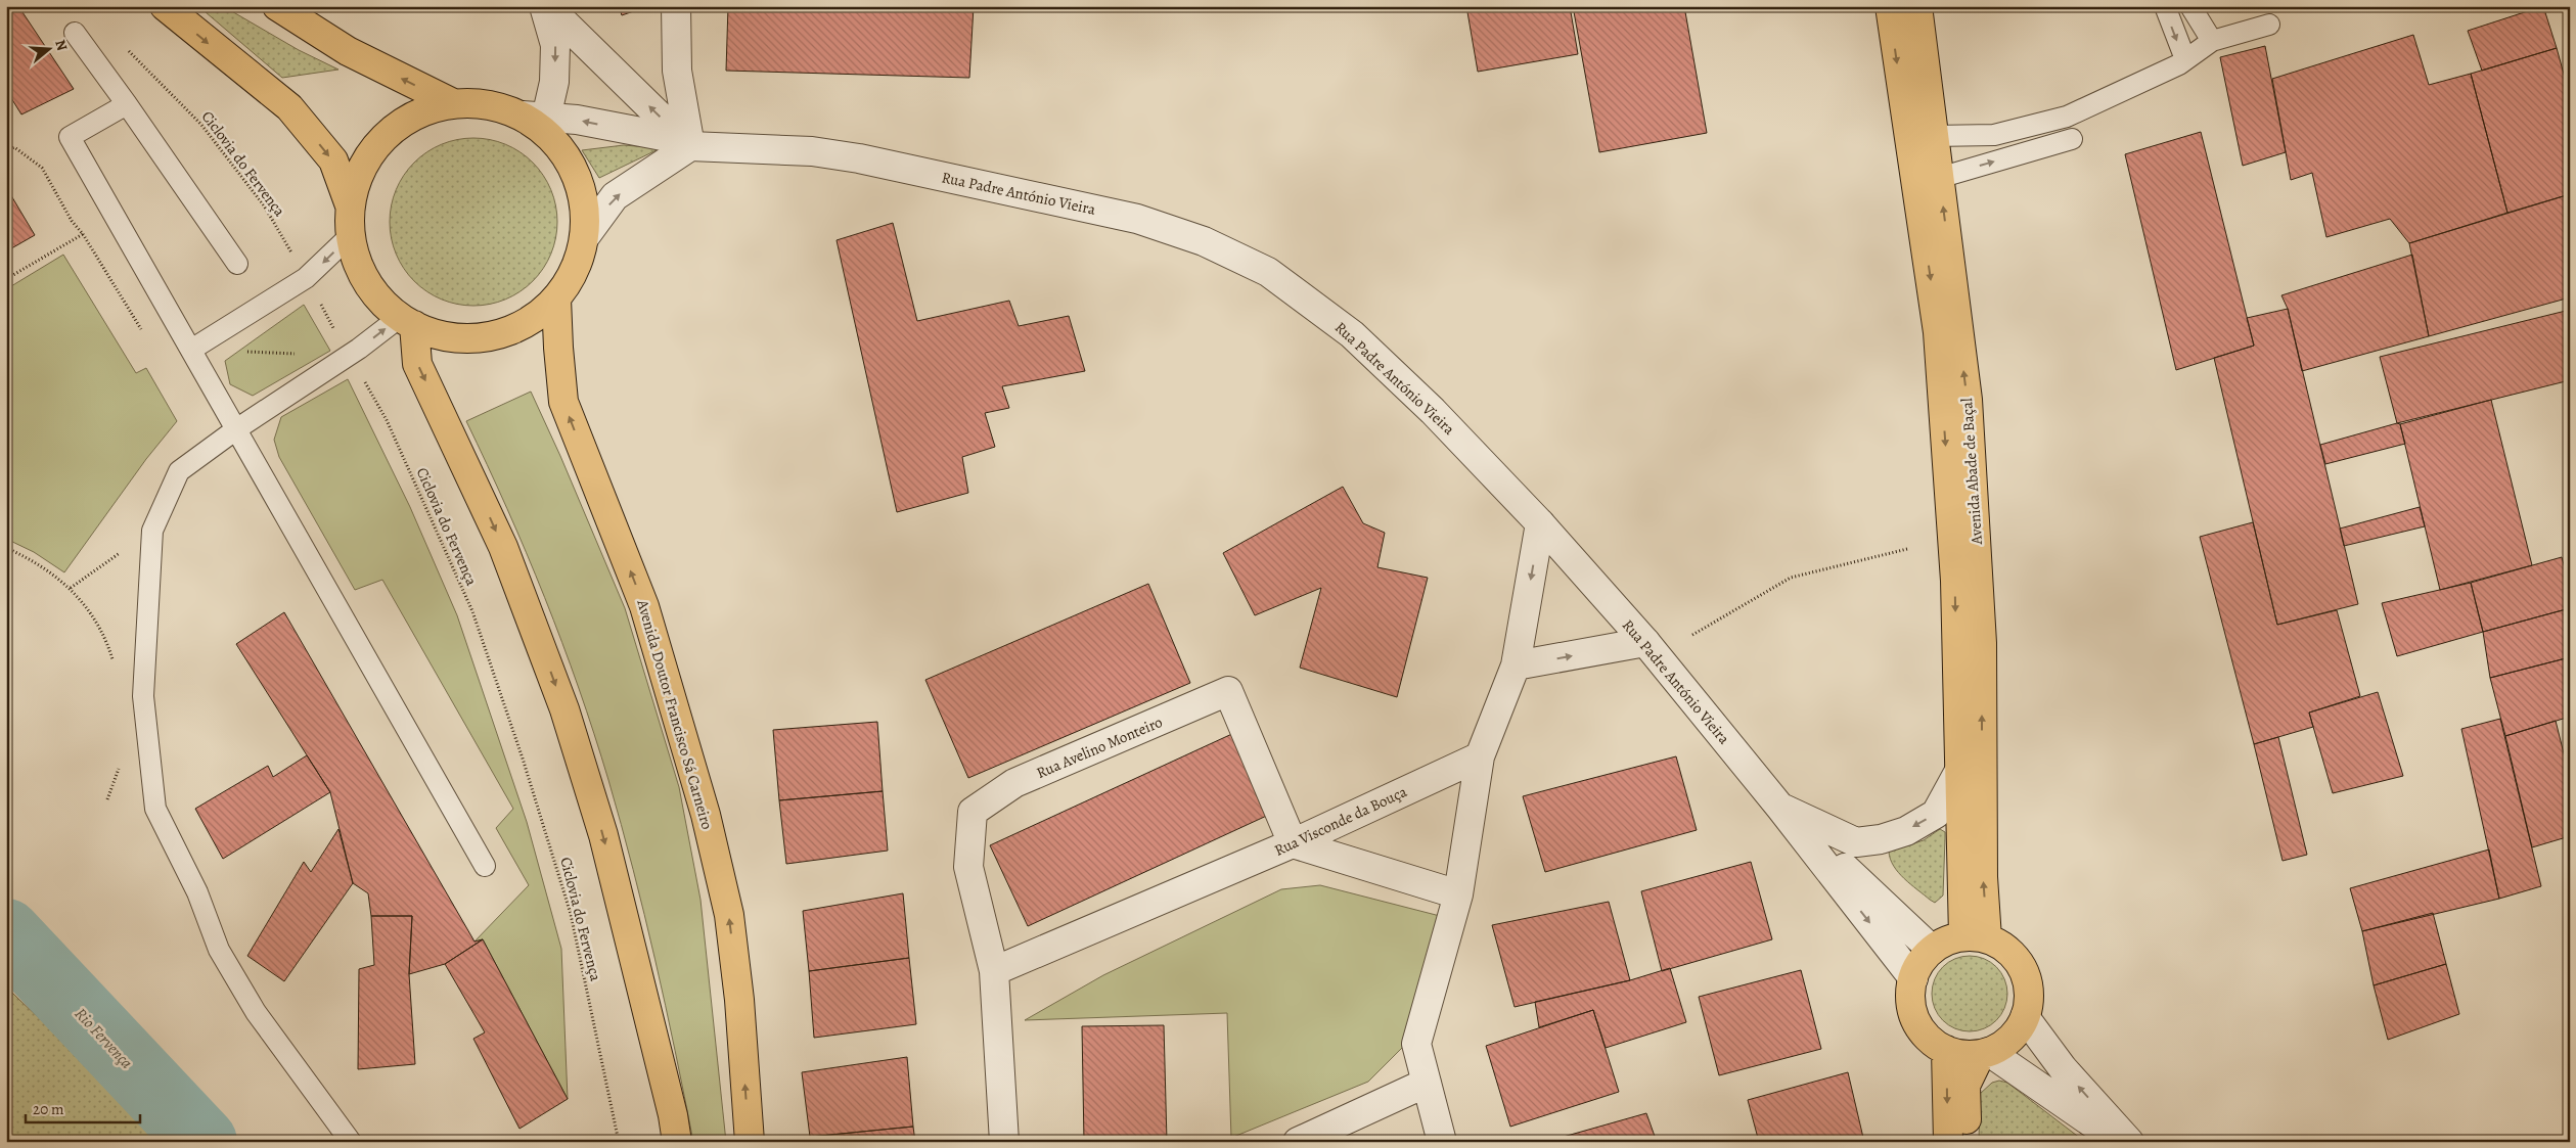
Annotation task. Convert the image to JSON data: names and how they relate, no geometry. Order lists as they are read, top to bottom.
{
  "streets": {
    "main road": ["Avenida Abade de Baçal", "Avenida Doutor Francisco Sá Carneiro"],
    "street": ["Rua Padre António Vieira", "Rua Avelino Monteiro", "Rua Visconde da Bouça"],
    "path": ["Ciclovia do Fervença"]
  },
  "crossings": [
    ["Rua Avelino Monteiro", "Rua Visconde da Bouça"]
  ],
  "water": ["Rio Fervença"],
  "scale_bar": "20 m",
  "north": "right"
}
